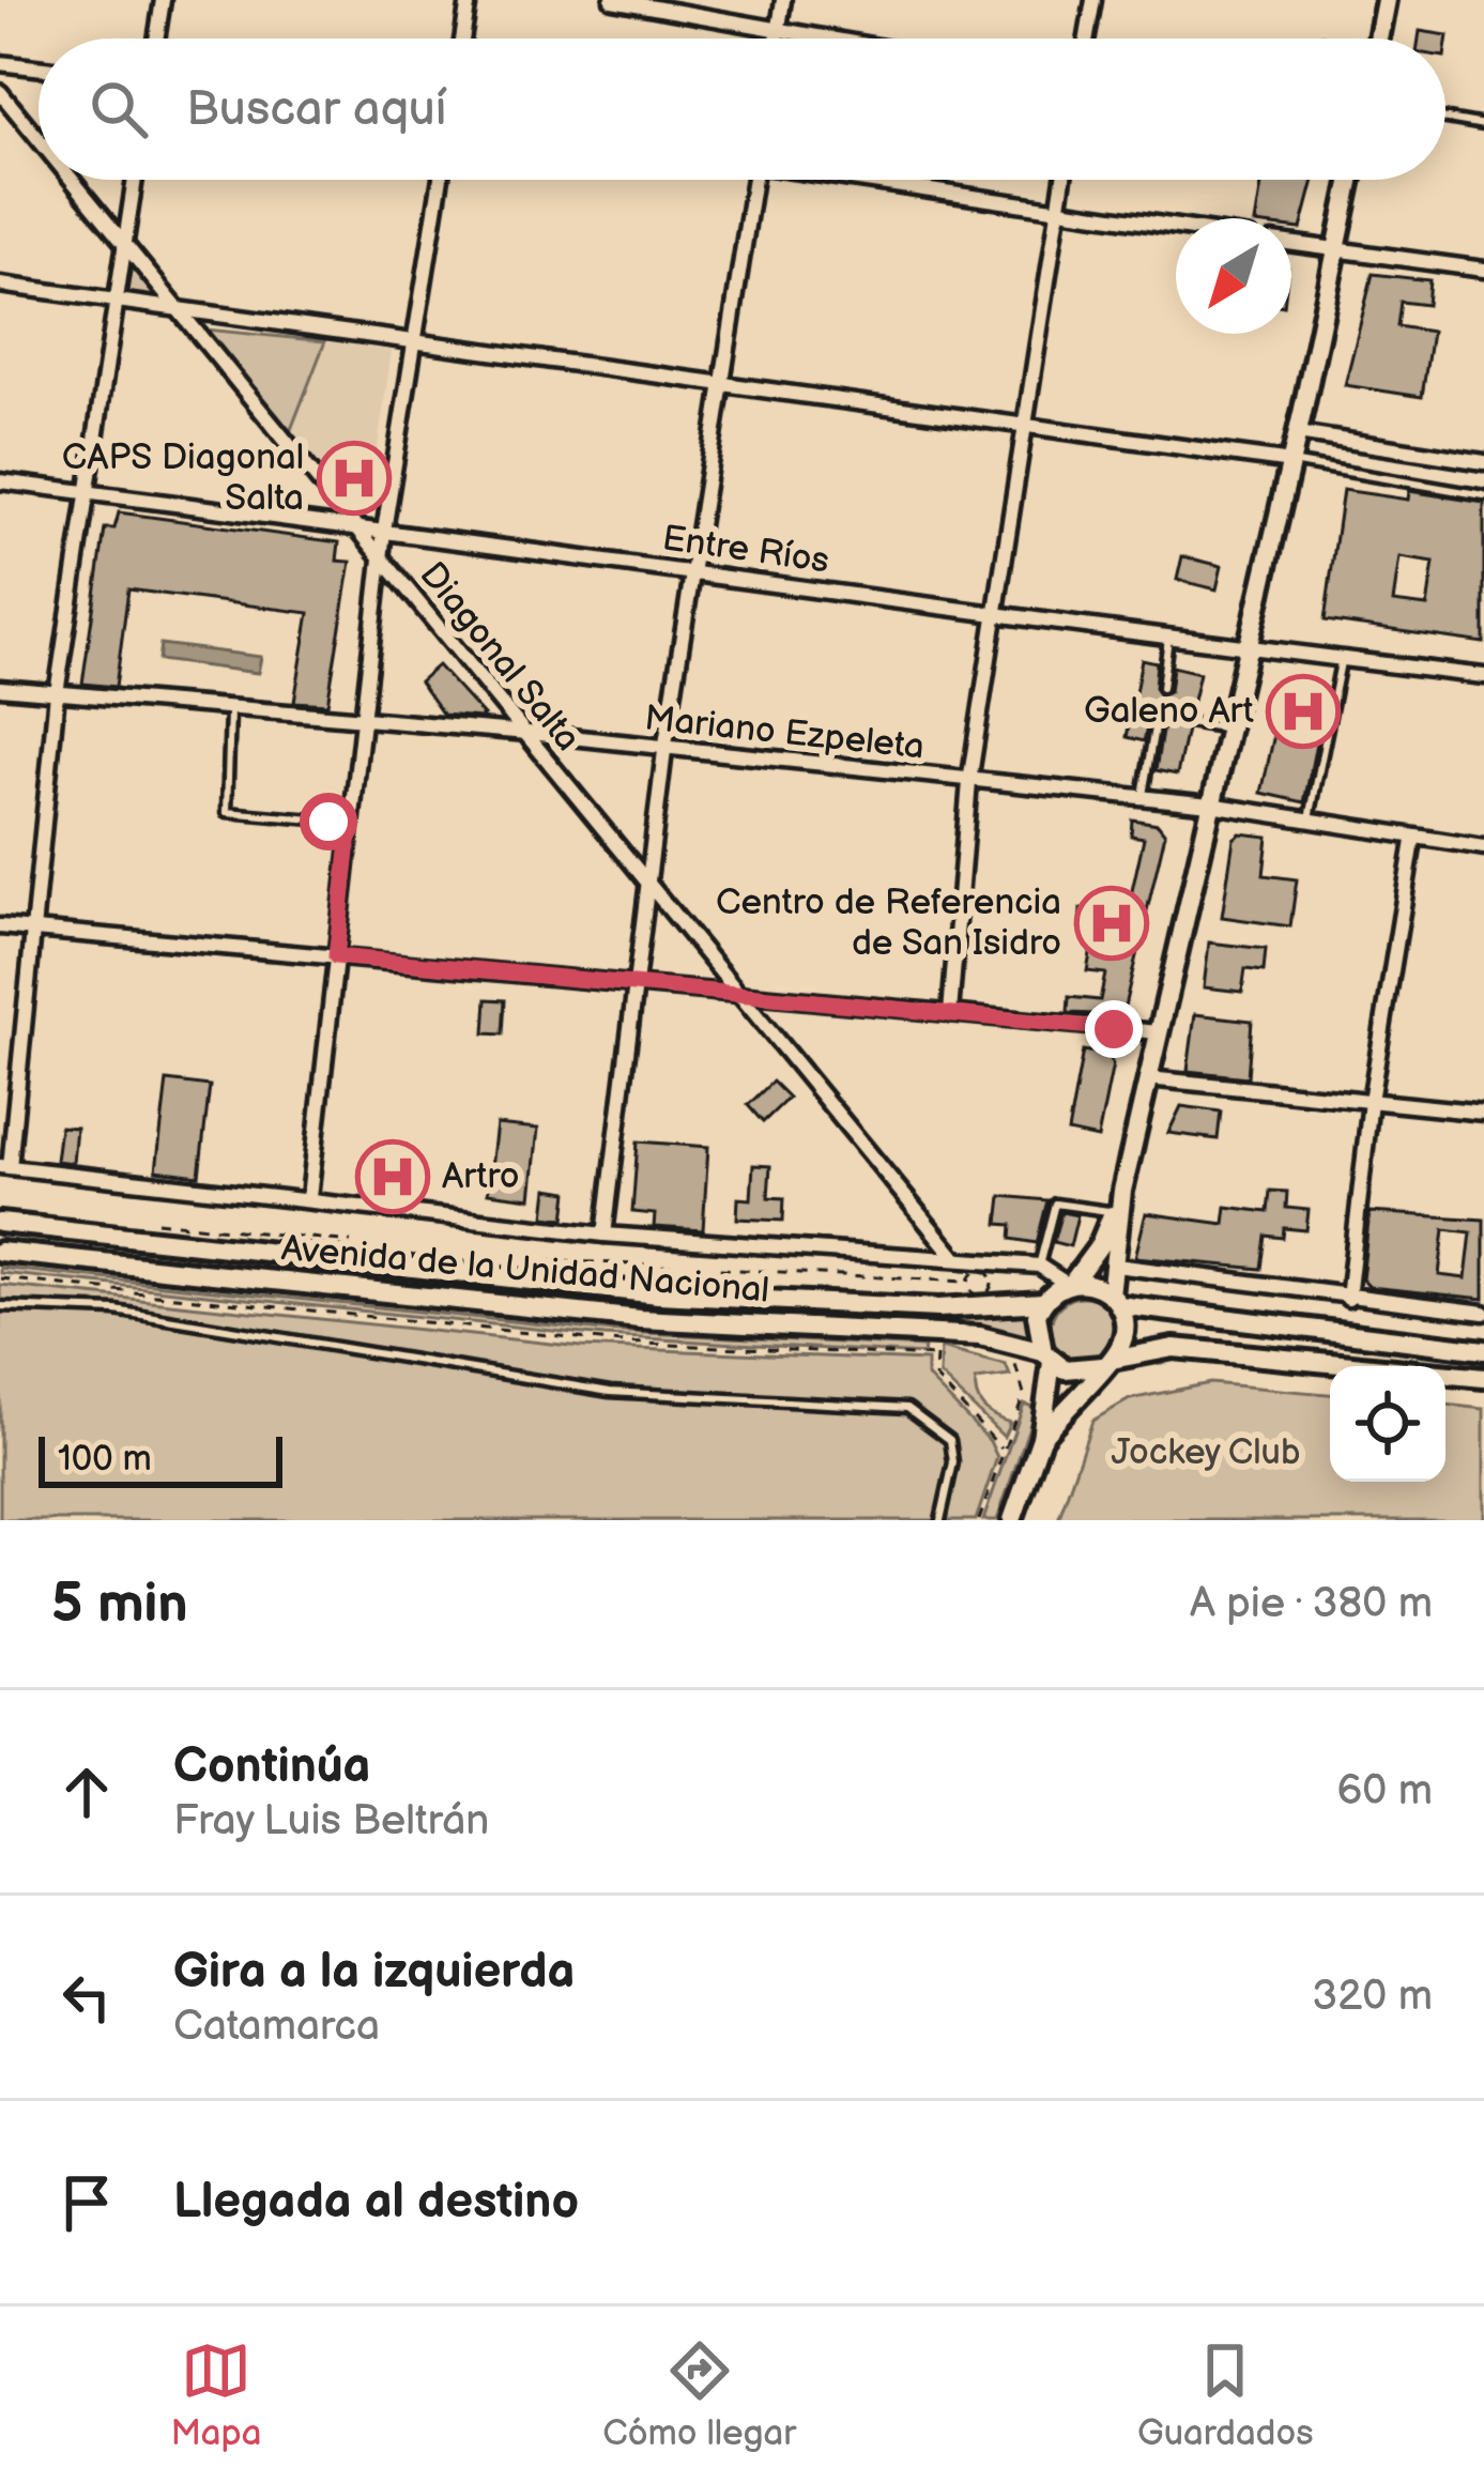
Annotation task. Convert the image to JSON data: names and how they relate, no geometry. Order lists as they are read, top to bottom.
{
  "streets": {
    "main road": ["Avenida de la Unidad Nacional"],
    "street": ["Entre Ríos", "Diagonal Salta", "Mariano Ezpeleta"]
  },
  "crossings": [
    ["Entre Ríos", "Diagonal Salta"],
    ["Diagonal Salta", "Mariano Ezpeleta"]
  ],
  "parks": ["Jockey Club"],
  "places": {
    "hospital": [
      "CAPS Diagonal Salta",
      "Galeno Art",
      "Centro de Referencia de San Isidro",
      "Artro"
    ]
  },
  "scale_bar": "100 m",
  "north": "bottom left",
  "page": {
    "search": "Buscar aquí",
    "scale": "100 m",
    "heading": ["5 min", "A pie · 380 m"],
    "list": [
      ["Continúa", "Fray Luis Beltrán", "60 m"],
      ["Gira a la izquierda", "Catamarca", "320 m"],
      "Llegada al destino"
    ],
    "nav": ["Mapa", "Cómo llegar", "Guardados"]
  }
}
